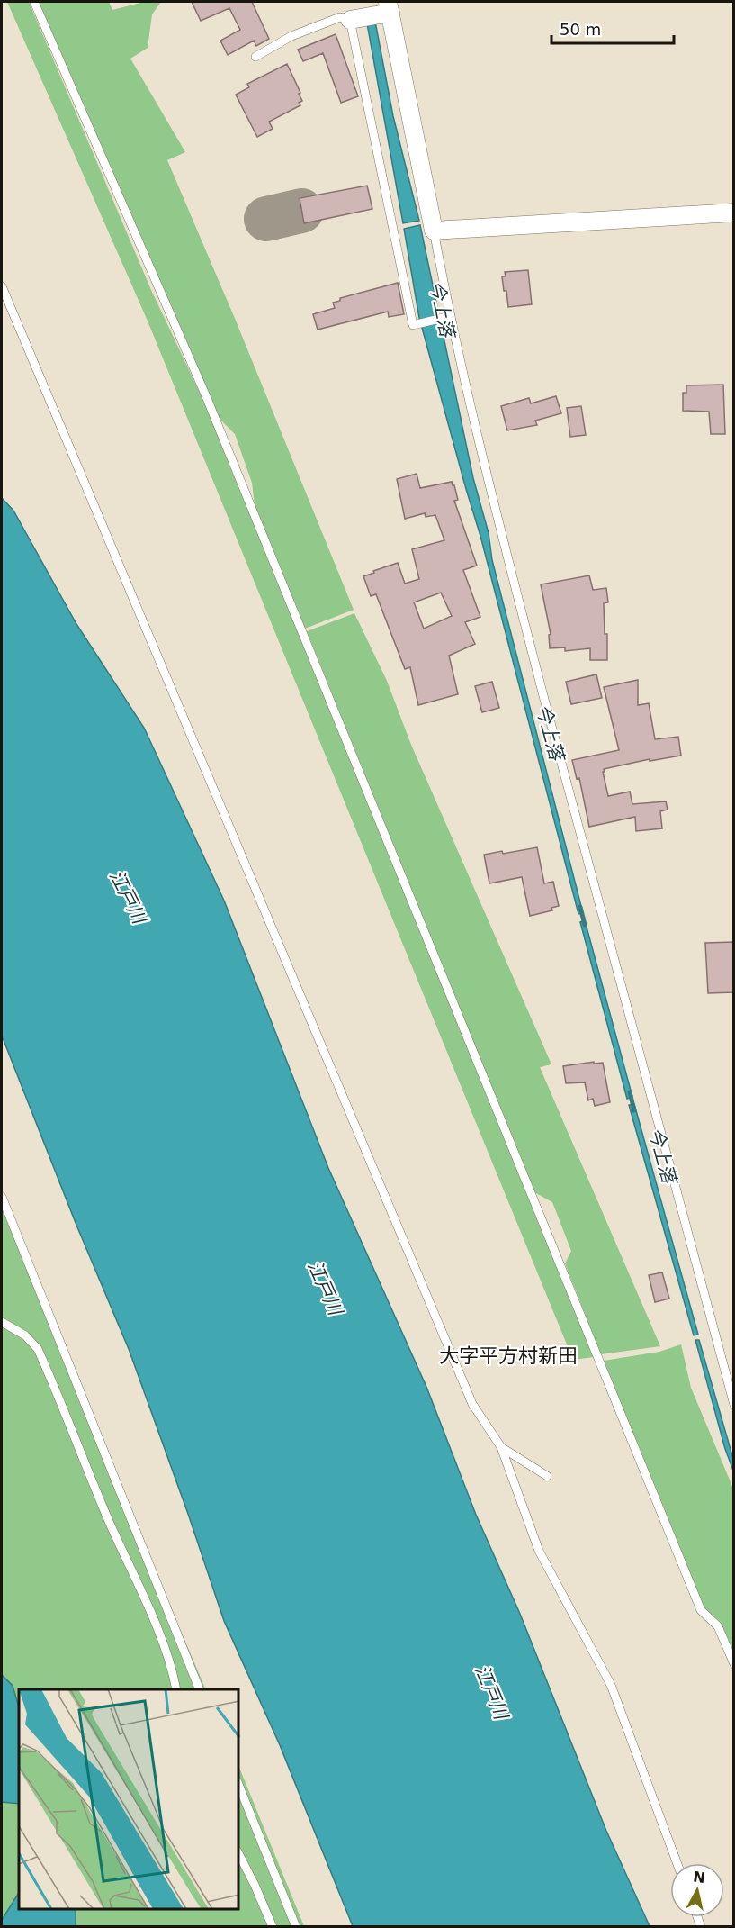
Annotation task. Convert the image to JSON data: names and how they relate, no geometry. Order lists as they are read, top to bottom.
{
  "districts": ["大字平方村新田"],
  "water": ["今上落", "江戸川"],
  "scale_bar": "50 m",
  "north": "top"
}
